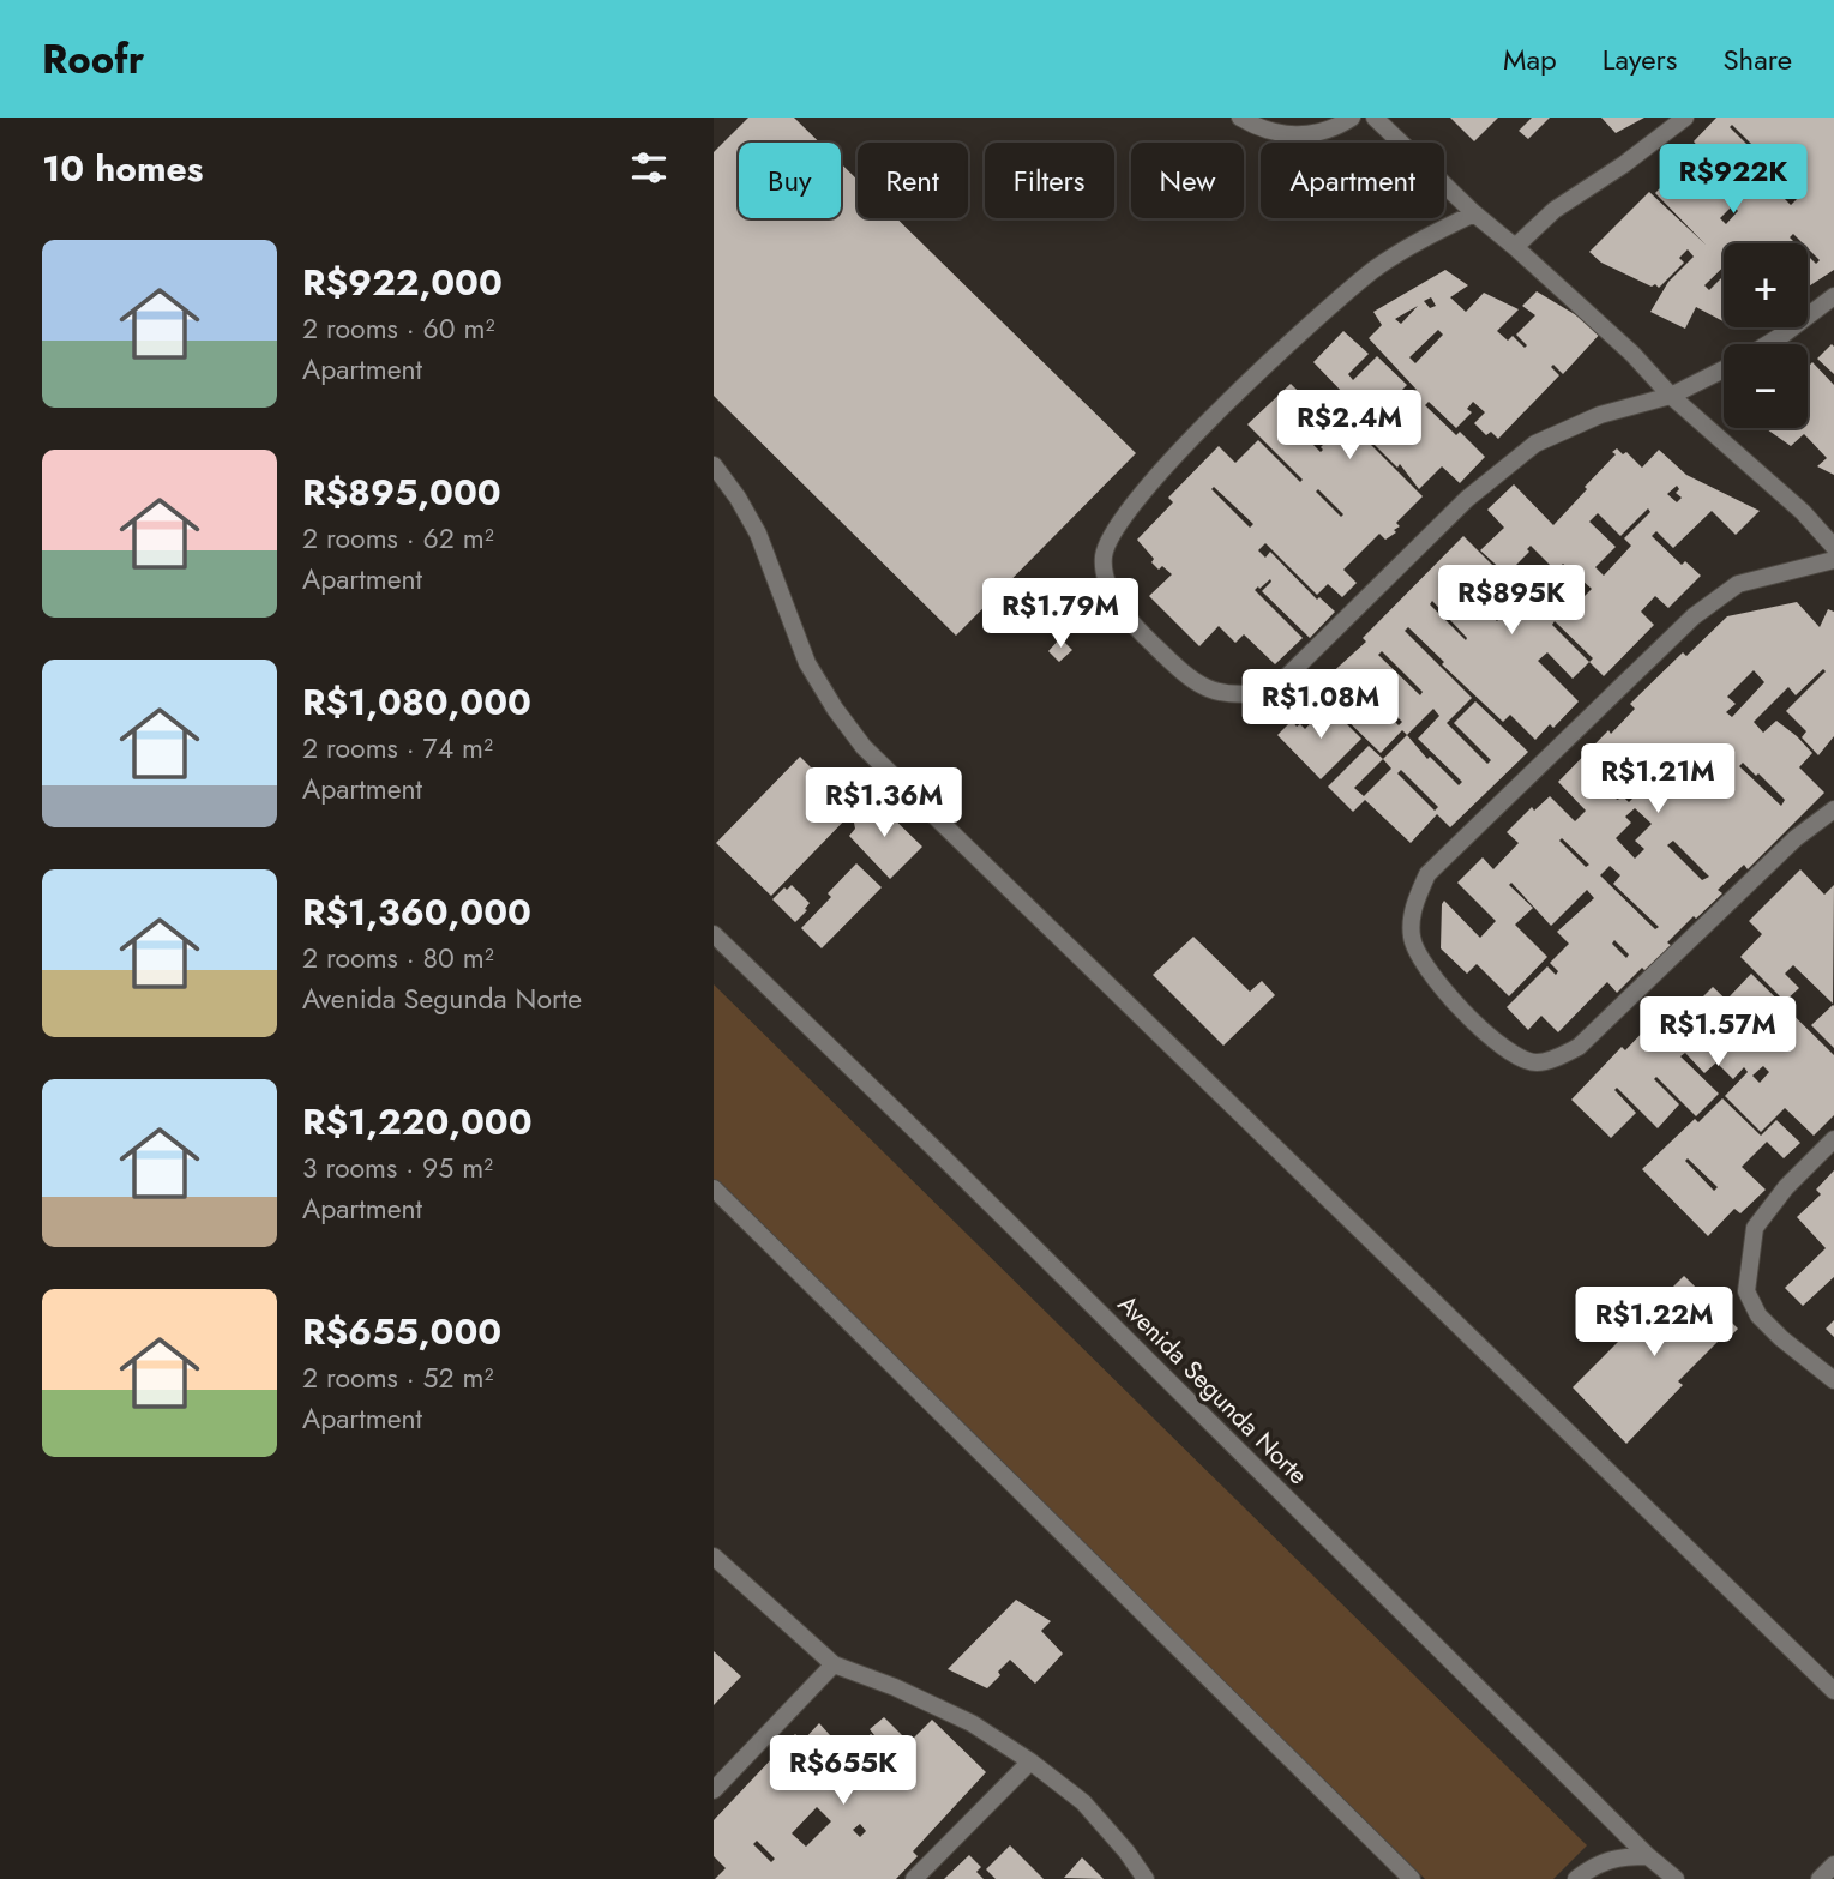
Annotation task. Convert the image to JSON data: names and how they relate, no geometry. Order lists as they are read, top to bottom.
{
  "streets": {
    "street": ["Avenida Segunda Norte"]
  },
  "page": {
    "header": "Roofr",
    "nav": ["Map", "Layers", "Share"],
    "heading": "10 homes",
    "chip": [
      "Buy",
      "Rent",
      "Filters",
      "New",
      "Apartment"
    ],
    "price": [
      "R$922K",
      "R$2.4M",
      "R$895K",
      "R$1.79M",
      "R$1.08M",
      "R$1.21M",
      "R$1.36M",
      "R$1.57M",
      "R$1.22M",
      "R$655K"
    ],
    "list": [
      {
        "name": "R$922,000",
        "note": "2 rooms · 60 m² · Apartment"
      },
      {
        "name": "R$895,000",
        "note": "2 rooms · 62 m² · Apartment"
      },
      {
        "name": "R$1,080,000",
        "note": "2 rooms · 74 m² · Apartment"
      },
      {
        "name": "R$1,360,000",
        "note": "2 rooms · 80 m² · Avenida Segunda Norte"
      },
      {
        "name": "R$1,220,000",
        "note": "3 rooms · 95 m² · Apartment"
      },
      {
        "name": "R$655,000",
        "note": "2 rooms · 52 m² · Apartment"
      }
    ],
    "map_buttons": ["+", "−"]
  }
}
